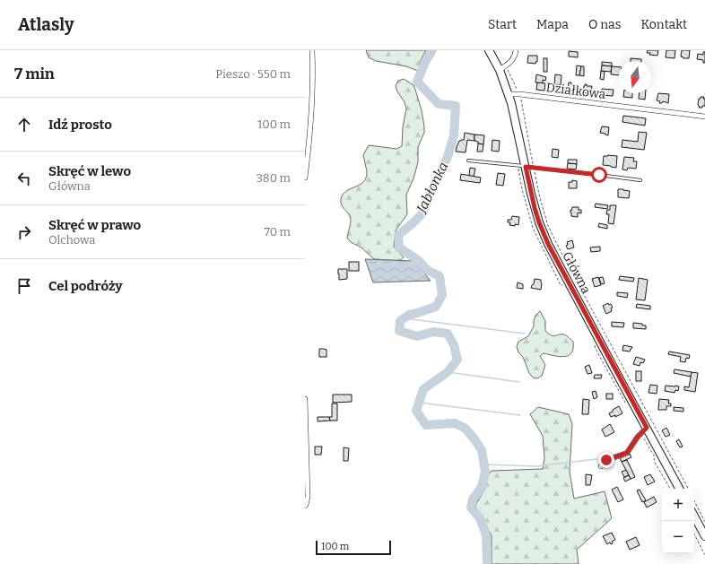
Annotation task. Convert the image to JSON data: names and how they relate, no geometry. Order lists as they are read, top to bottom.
{
  "streets": {
    "main road": ["Główna"],
    "street": ["Działkowa"]
  },
  "crossings": [
    ["Działkowa", "Główna"]
  ],
  "water": ["Jabłonka"],
  "scale_bar": "100 m",
  "north": "bottom",
  "page": {
    "header": "Atlasly",
    "nav": [
      "Start",
      "Mapa",
      "O nas",
      "Kontakt"
    ],
    "heading": ["7 min", "Pieszo · 550 m"],
    "list": [
      ["Idź prosto", "100 m"],
      ["Skręć w lewo", "Główna", "380 m"],
      ["Skręć w prawo", "Olchowa", "70 m"],
      "Cel podróży"
    ],
    "map_buttons": ["+", "−"],
    "scale": "100 m"
  }
}
